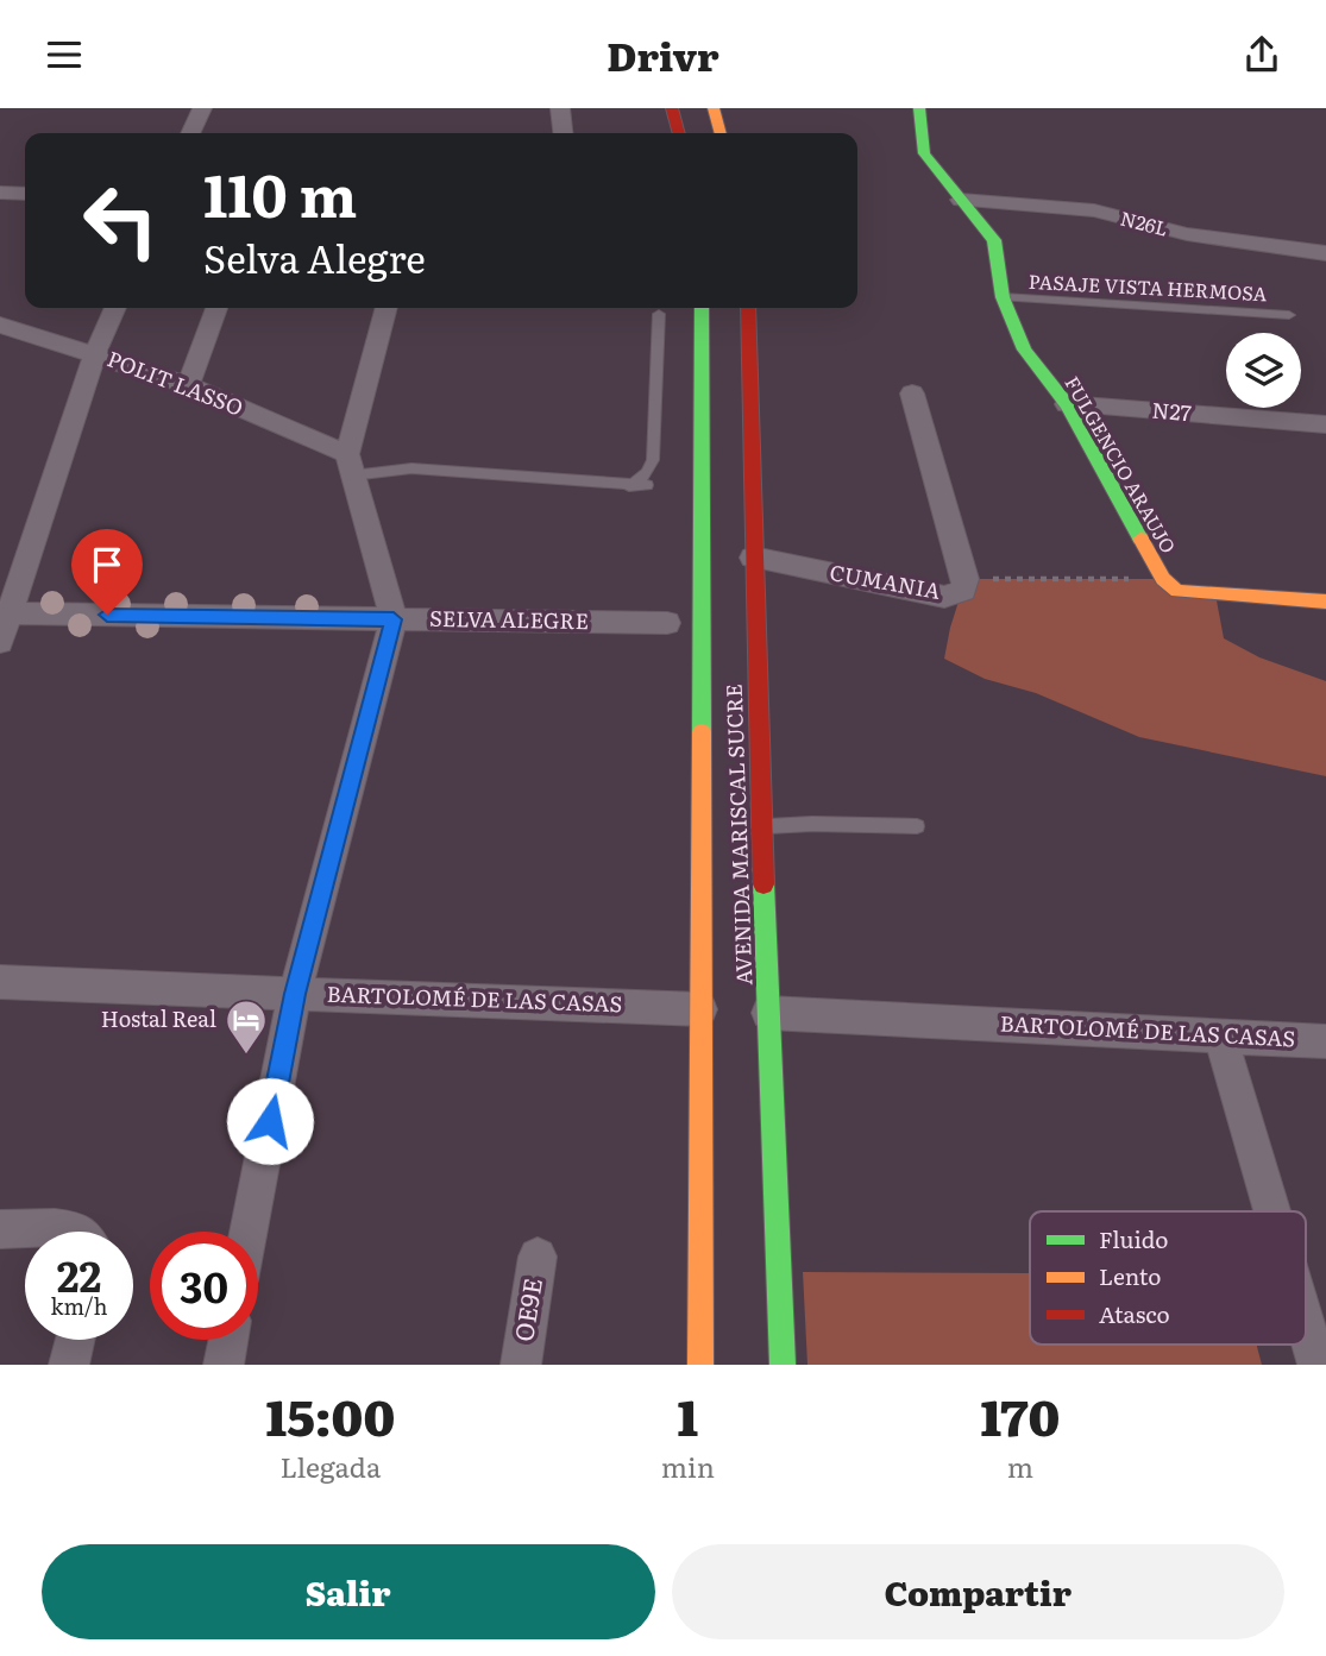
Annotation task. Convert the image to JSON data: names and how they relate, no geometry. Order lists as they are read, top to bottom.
{
  "streets": {
    "main road": ["FULGENCIO ARAUJO", "AVENIDA MARISCAL SUCRE"],
    "street": [
      "N26L",
      "POLIT LASSO",
      "N27",
      "CUMANIA",
      "SELVA ALEGRE",
      "BARTOLOMÉ DE LAS CASAS",
      "OE9E"
    ],
    "lane": ["PASAJE VISTA HERMOSA"]
  },
  "crossings": [
    ["N26L", "FULGENCIO ARAUJO"],
    ["PASAJE VISTA HERMOSA", "FULGENCIO ARAUJO"],
    ["N27", "FULGENCIO ARAUJO"],
    ["CUMANIA", "AVENIDA MARISCAL SUCRE"],
    ["AVENIDA MARISCAL SUCRE", "BARTOLOMÉ DE LAS CASAS"]
  ],
  "places": {
    "hotel": ["Hostal Real"]
  },
  "legend": ["Fluido", "Lento", "Atasco"],
  "page": {
    "header": "Drivr",
    "turn": ["110 m", "Selva Alegre"],
    "speed": "22 km/h",
    "limit": "30",
    "eta": [
      "15:00",
      "Llegada",
      "1",
      "min",
      "170",
      "m"
    ],
    "buttons": ["Salir", "Compartir"]
  }
}
